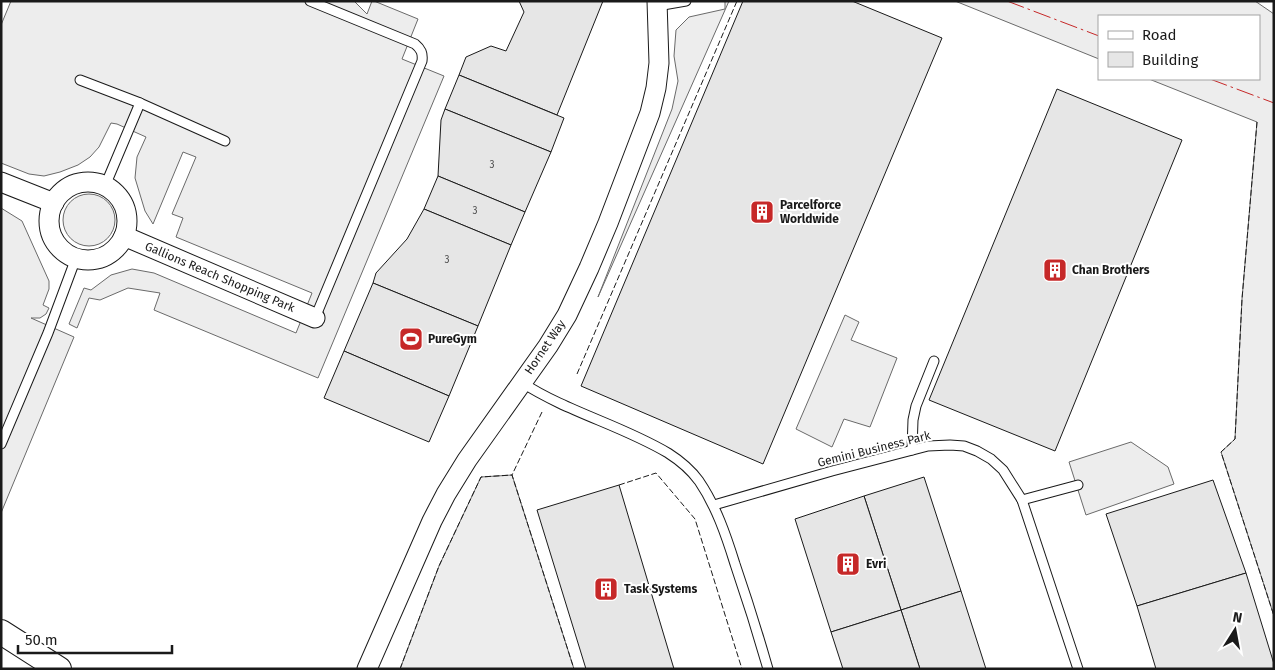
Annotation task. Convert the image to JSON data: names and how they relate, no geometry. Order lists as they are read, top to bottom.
{
  "streets": {
    "street": ["Gallions Reach Shopping Park", "Hornet Way"],
    "lane": ["Gemini Business Park"]
  },
  "places": {
    "building": [
      "Parcelforce Worldwide",
      "Chan Brothers",
      "Evri",
      "Task Systems"
    ],
    "sports": ["PureGym"]
  },
  "house_numbers": ["3", "3", "3"],
  "legend": ["Road", "Building"],
  "scale_bar": "50 m",
  "north": "top"
}
